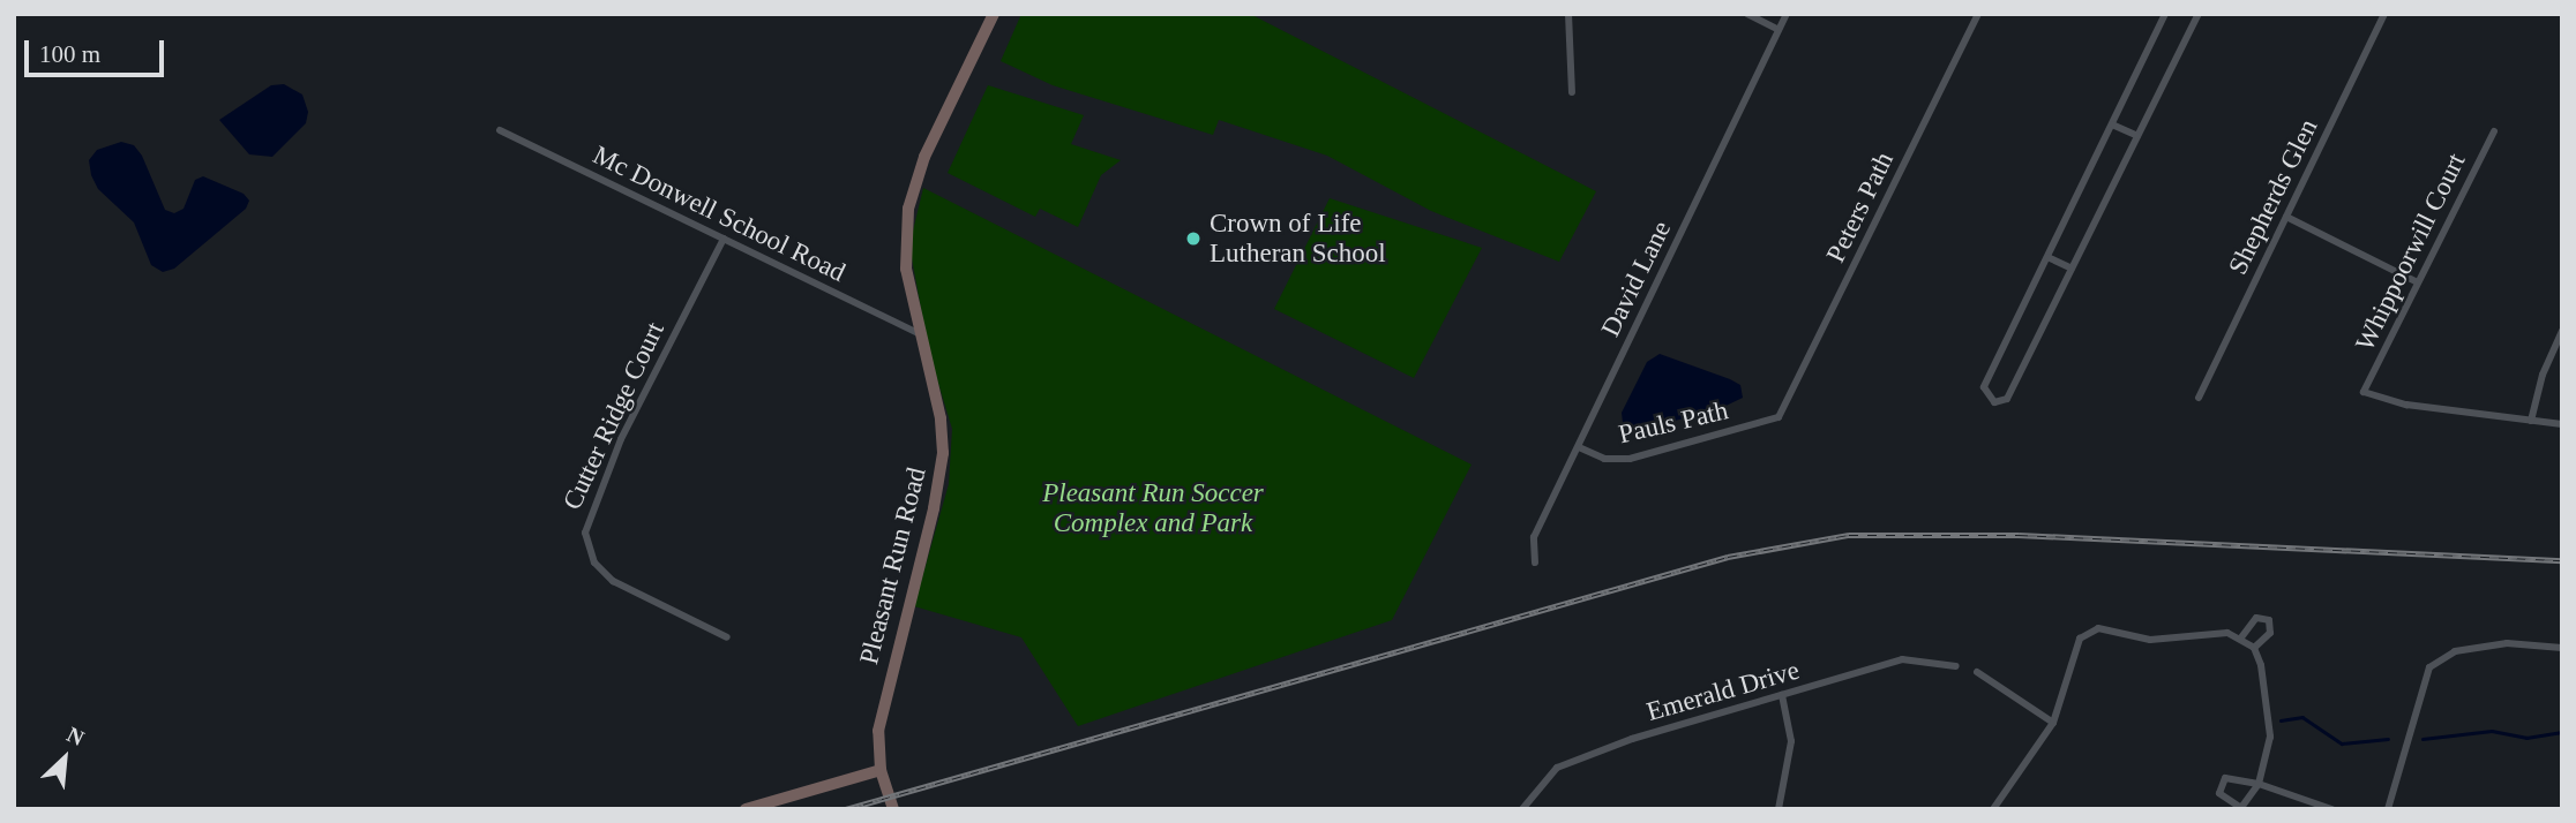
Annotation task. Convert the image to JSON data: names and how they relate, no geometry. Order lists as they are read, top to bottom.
{
  "streets": {
    "main road": ["Pleasant Run Road"],
    "street": [
      "Shepherds Glen",
      "Peters Path",
      "Mc Donwell School Road",
      "Whippoorwill Court",
      "David Lane",
      "Cutter Ridge Court",
      "Pauls Path",
      "Emerald Drive"
    ]
  },
  "crossings": [
    ["Peters Path", "Pauls Path"],
    ["Mc Donwell School Road", "Cutter Ridge Court"],
    ["Mc Donwell School Road", "Pleasant Run Road"],
    ["David Lane", "Pauls Path"]
  ],
  "parks": ["Pleasant Run Soccer Complex and Park"],
  "places": ["Crown of Life Lutheran School"],
  "scale_bar": "100 m",
  "north": "top right"
}
